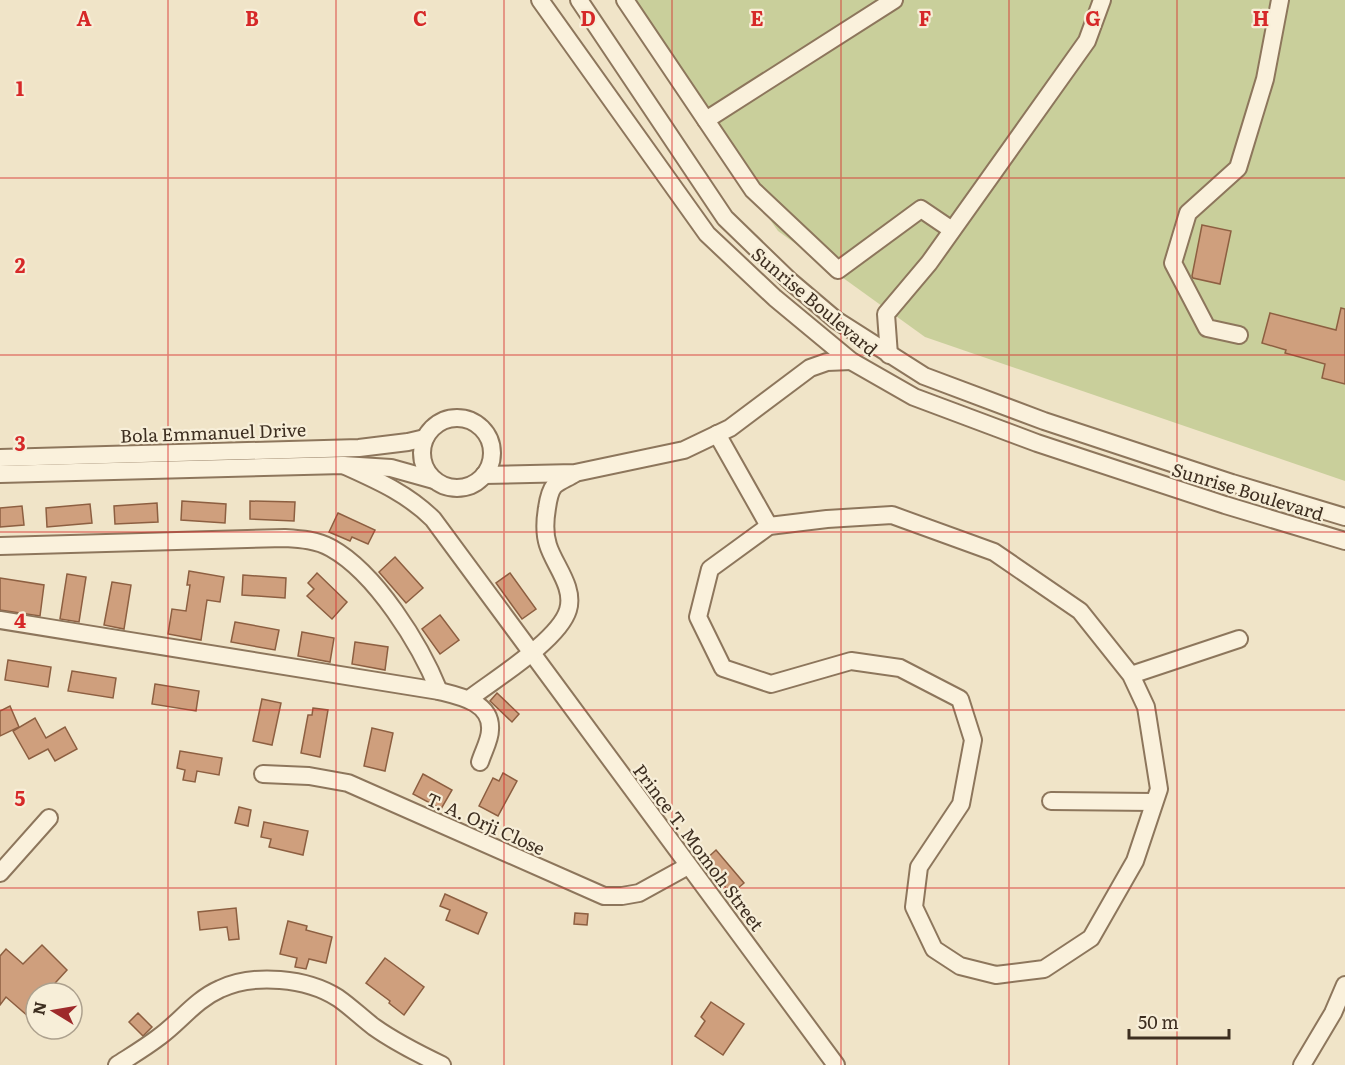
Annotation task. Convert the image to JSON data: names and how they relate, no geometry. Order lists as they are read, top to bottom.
{
  "streets": {
    "street": [
      "Sunrise Boulevard",
      "Bola Emmanuel Drive",
      "T. A. Orji Close",
      "Prince T. Momoh Street"
    ]
  },
  "crossings": [
    ["Bola Emmanuel Drive", "Prince T. Momoh Street"],
    ["T. A. Orji Close", "Prince T. Momoh Street"]
  ],
  "scale_bar": "50 m",
  "north": "left",
  "grid": {
    "columns": [
      "A",
      "B",
      "C",
      "D",
      "E",
      "F",
      "G",
      "H"
    ],
    "rows": [
      "1",
      "2",
      "3",
      "4",
      "5"
    ]
  }
}
